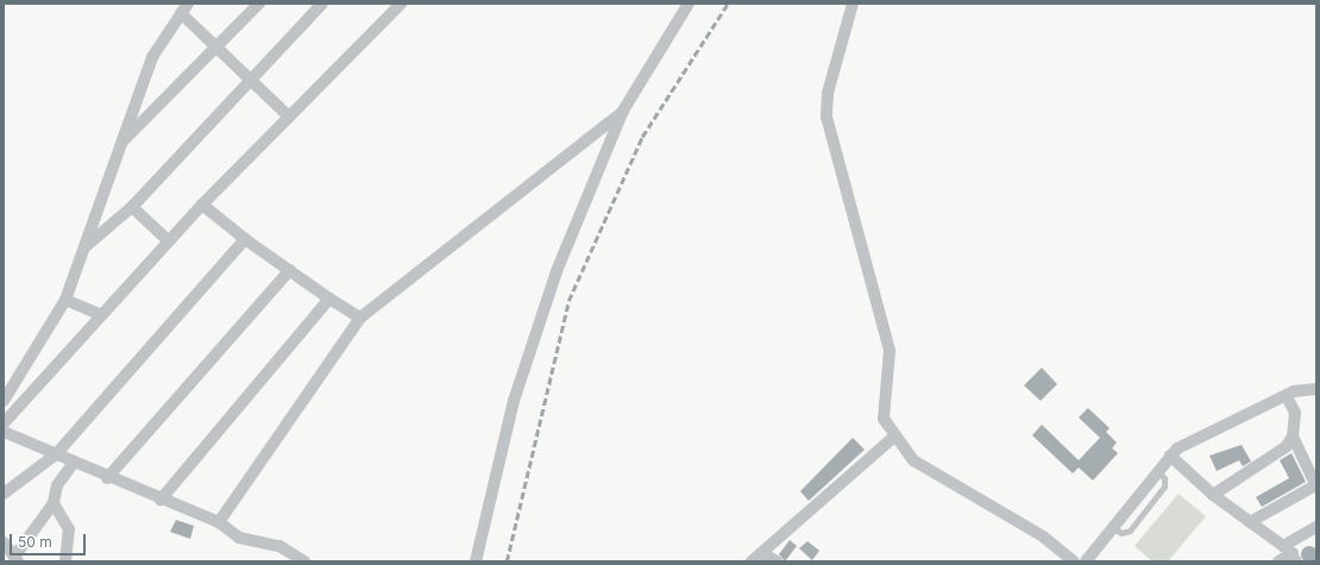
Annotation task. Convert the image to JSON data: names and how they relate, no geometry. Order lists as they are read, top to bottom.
{
  "scale_bar": "50 m"
}
